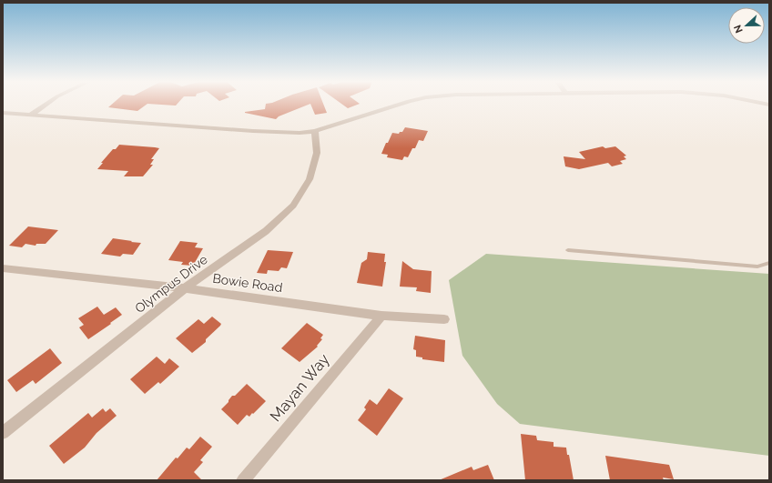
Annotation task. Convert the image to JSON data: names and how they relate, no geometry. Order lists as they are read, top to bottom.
{
  "streets": {
    "street": ["Bowie Road", "Olympus Drive", "Mayan Way"]
  },
  "crossings": [
    ["Bowie Road", "Olympus Drive"],
    ["Bowie Road", "Mayan Way"]
  ],
  "north": "left"
}
